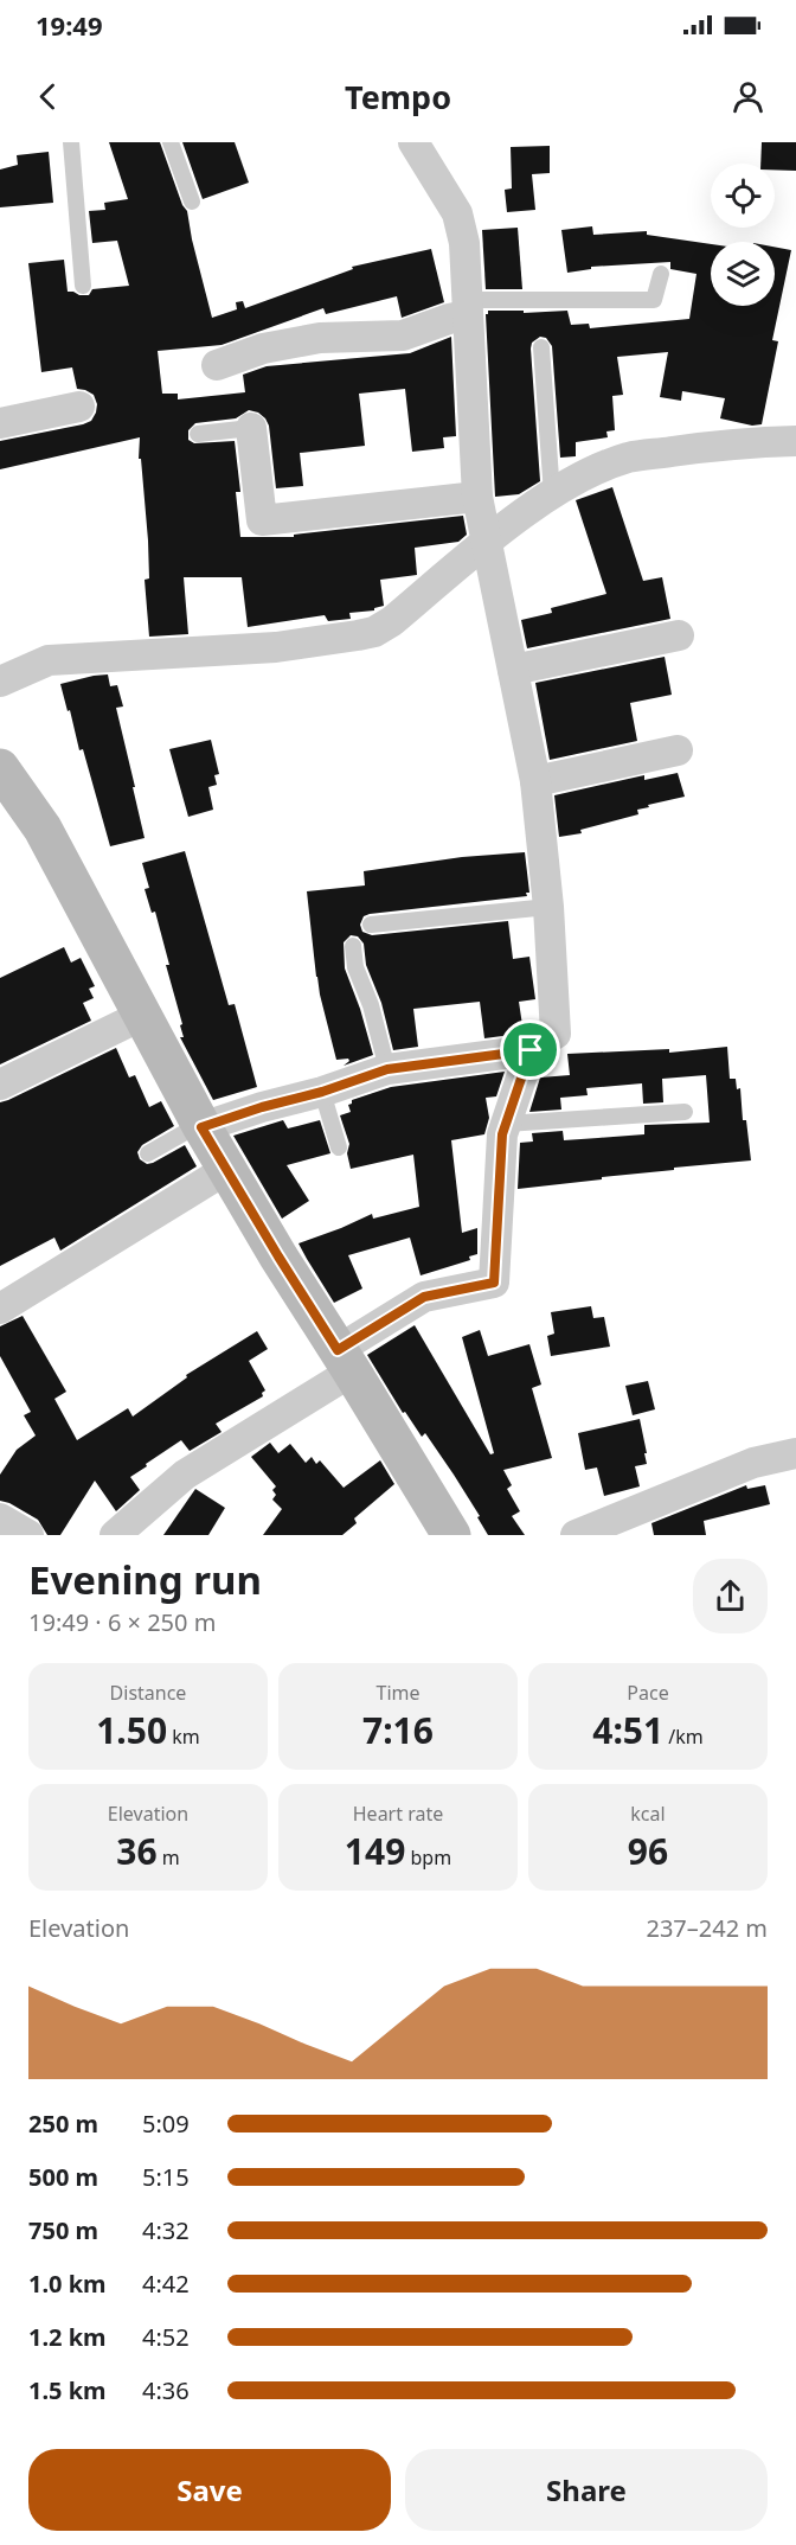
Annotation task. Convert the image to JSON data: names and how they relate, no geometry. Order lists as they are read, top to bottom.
{
  "page": {
    "status": "19:49",
    "header": "Tempo",
    "heading": ["Evening run", "19:49 · 6 × 250 m"],
    "stats": [
      ["Distance", "1.50 km"],
      ["Time", "7:16"],
      ["Pace", "4:51 /km"],
      ["Elevation", "36 m"],
      ["Heart rate", "149 bpm"],
      ["kcal", "96"]
    ],
    "chart": ["Elevation", "237–242 m"],
    "list": [
      {
        "name": "250 m",
        "note": "5:09"
      },
      {
        "name": "500 m",
        "note": "5:15"
      },
      {
        "name": "750 m",
        "note": "4:32"
      },
      {
        "name": "1.0 km",
        "note": "4:42"
      },
      {
        "name": "1.2 km",
        "note": "4:52"
      },
      {
        "name": "1.5 km",
        "note": "4:36"
      }
    ],
    "buttons": ["Save", "Share"]
  }
}
